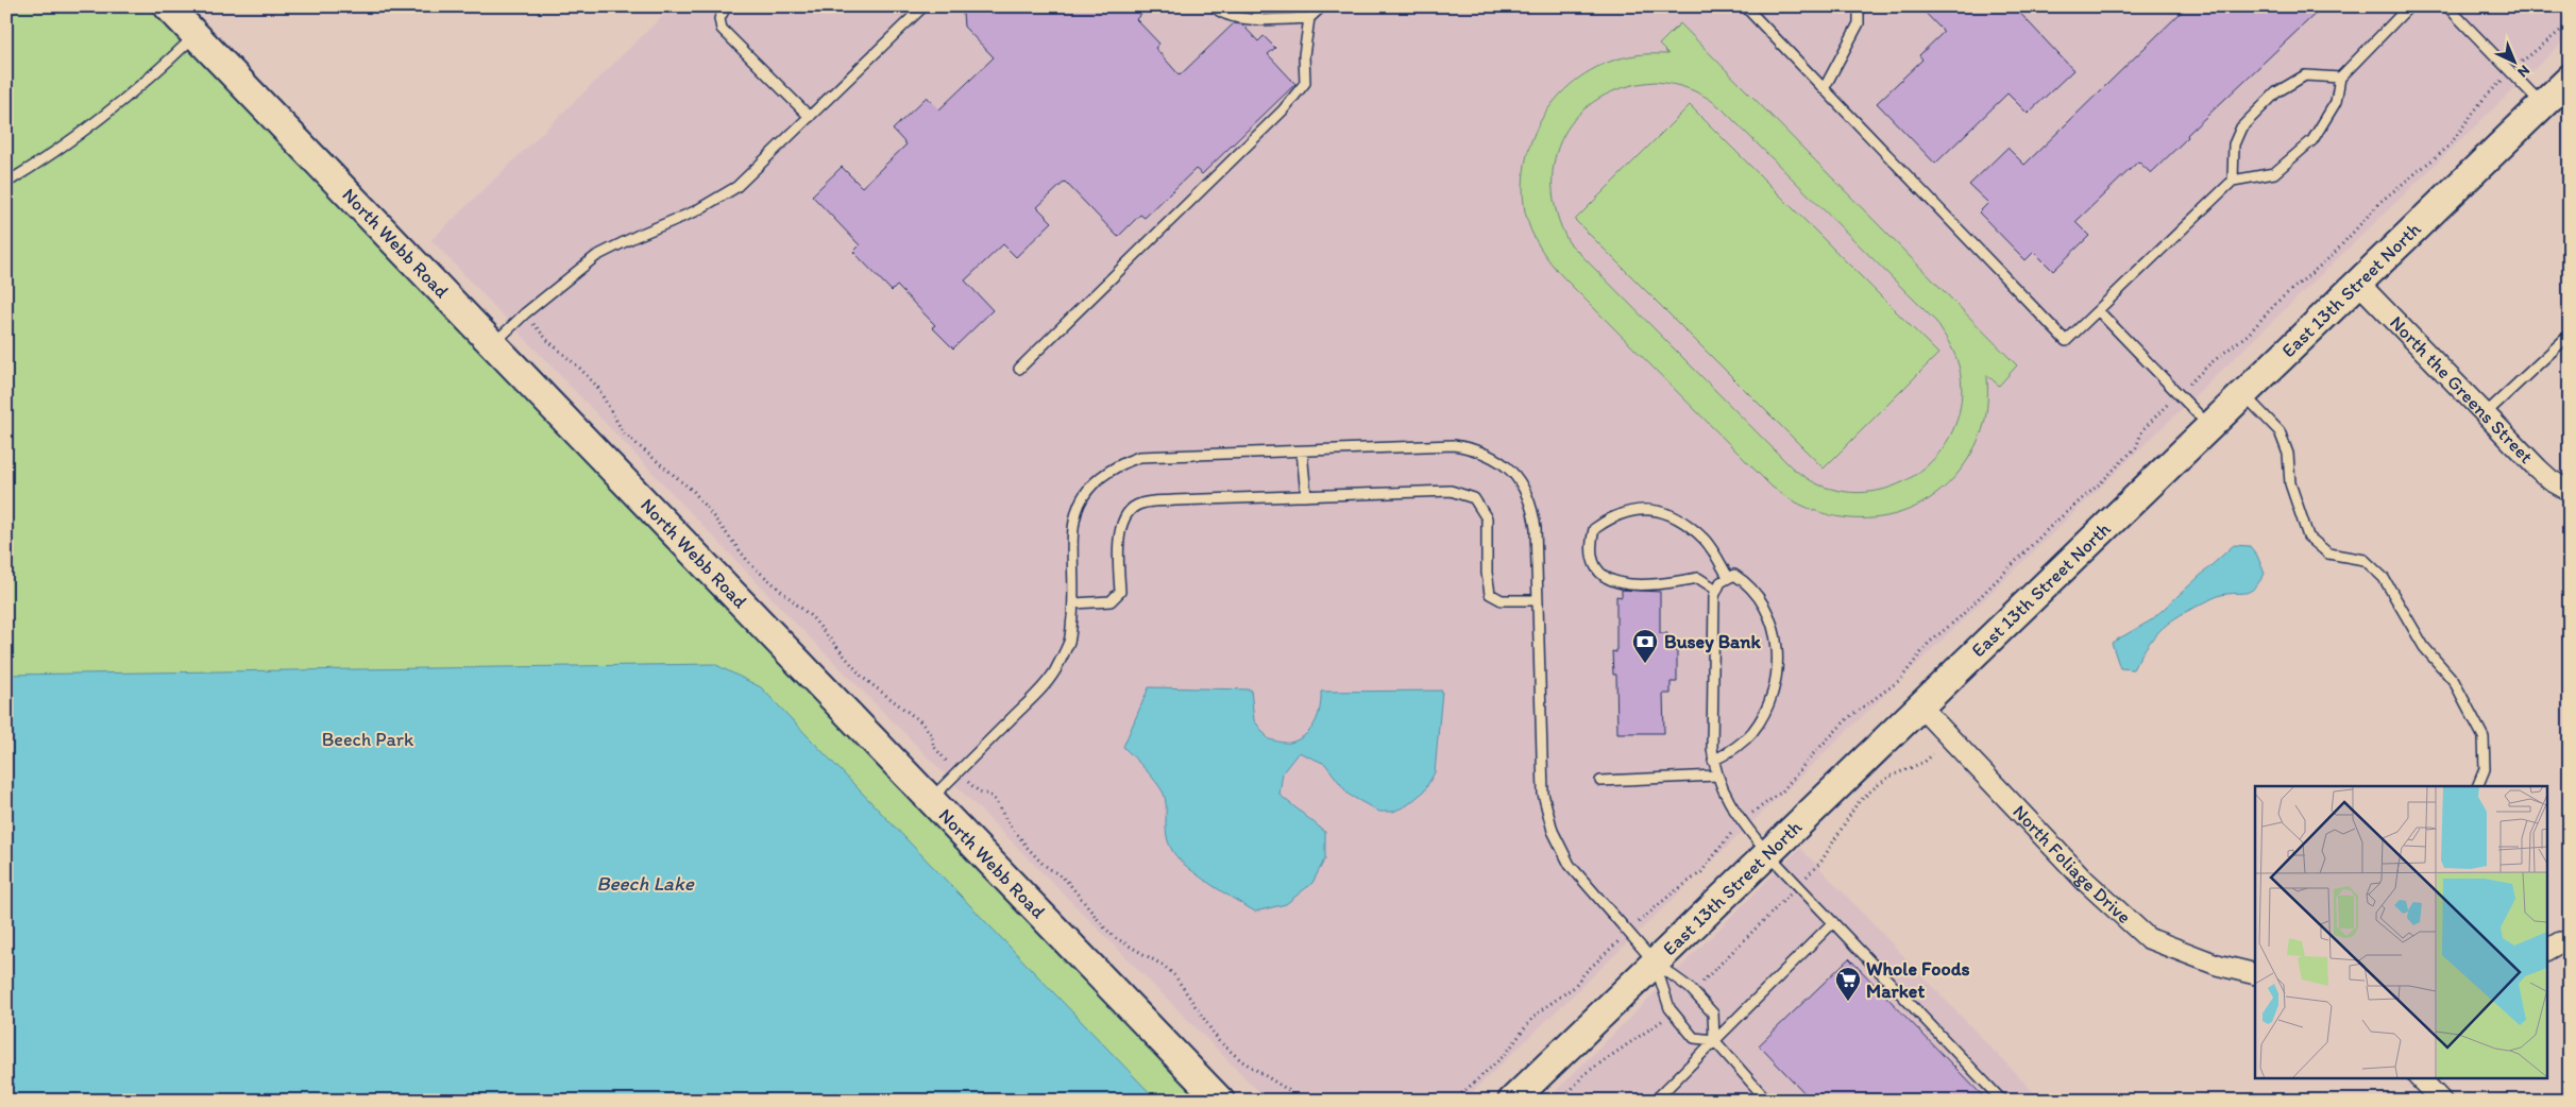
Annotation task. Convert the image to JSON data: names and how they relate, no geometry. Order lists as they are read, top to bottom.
{
  "streets": {
    "main road": ["North Webb Road", "East 13th Street North"],
    "street": ["North the Greens Street", "North Foliage Drive"]
  },
  "crossings": [
    ["East 13th Street North", "North the Greens Street"],
    ["East 13th Street North", "North Foliage Drive"]
  ],
  "water": ["Beech Lake"],
  "parks": ["Beech Park"],
  "places": {
    "bank": ["Busey Bank"],
    "supermarket": ["Whole Foods Market"]
  },
  "north": "bottom right"
}
